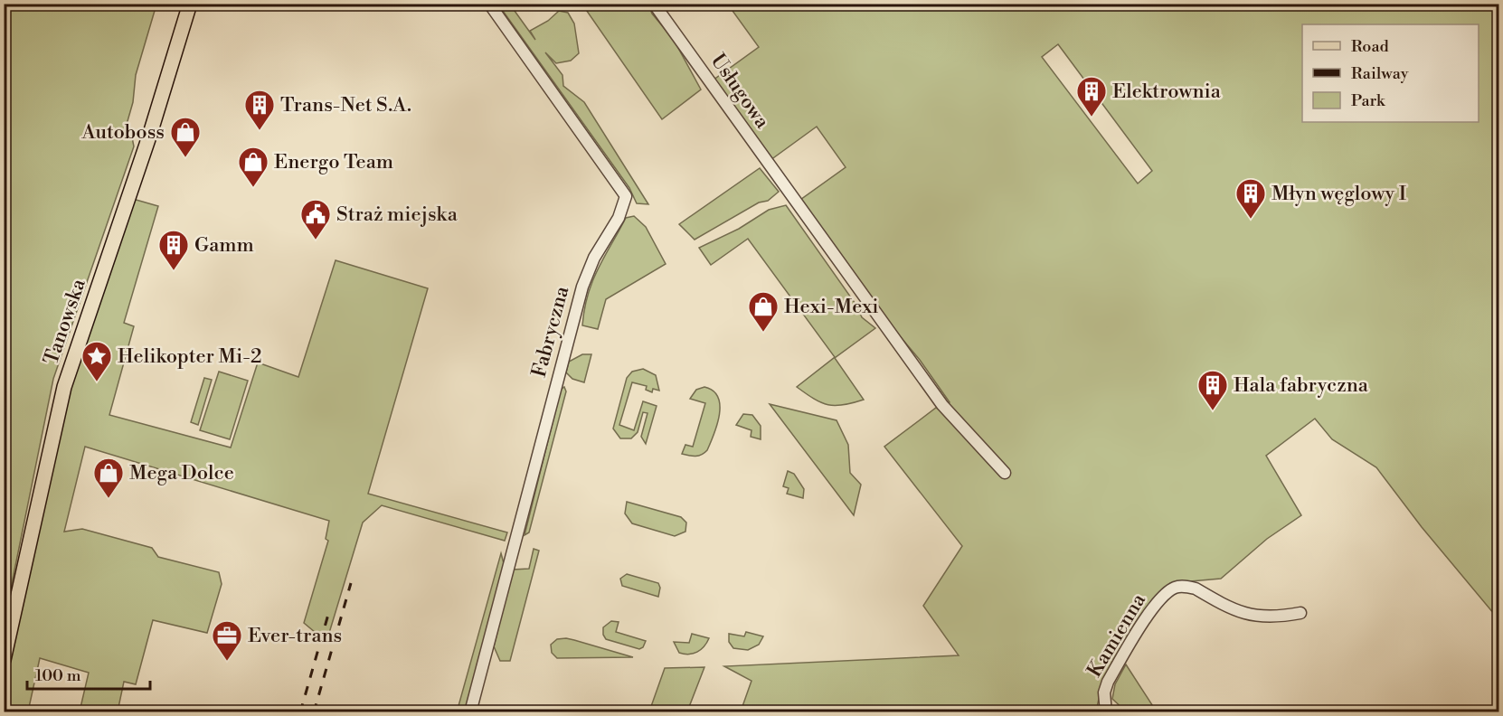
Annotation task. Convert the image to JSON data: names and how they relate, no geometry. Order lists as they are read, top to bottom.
{
  "streets": {
    "main road": ["Tanowska"],
    "street": ["Usługowa", "Fabryczna", "Kamienna"]
  },
  "places": {
    "building": [
      "Elektrownia",
      "Trans-Net S.A.",
      "Młyn węglowy I",
      "Gamm",
      "Hala fabryczna"
    ],
    "shop": [
      "Autoboss",
      "Energo Team",
      "Hexi-Mexi",
      "Mega Dolce"
    ],
    "public building": ["Straż miejska"],
    "place": ["Helikopter Mi-2"],
    "office": ["Ever-trans"]
  },
  "legend": ["Road", "Railway", "Park"],
  "scale_bar": "100 m"
}
